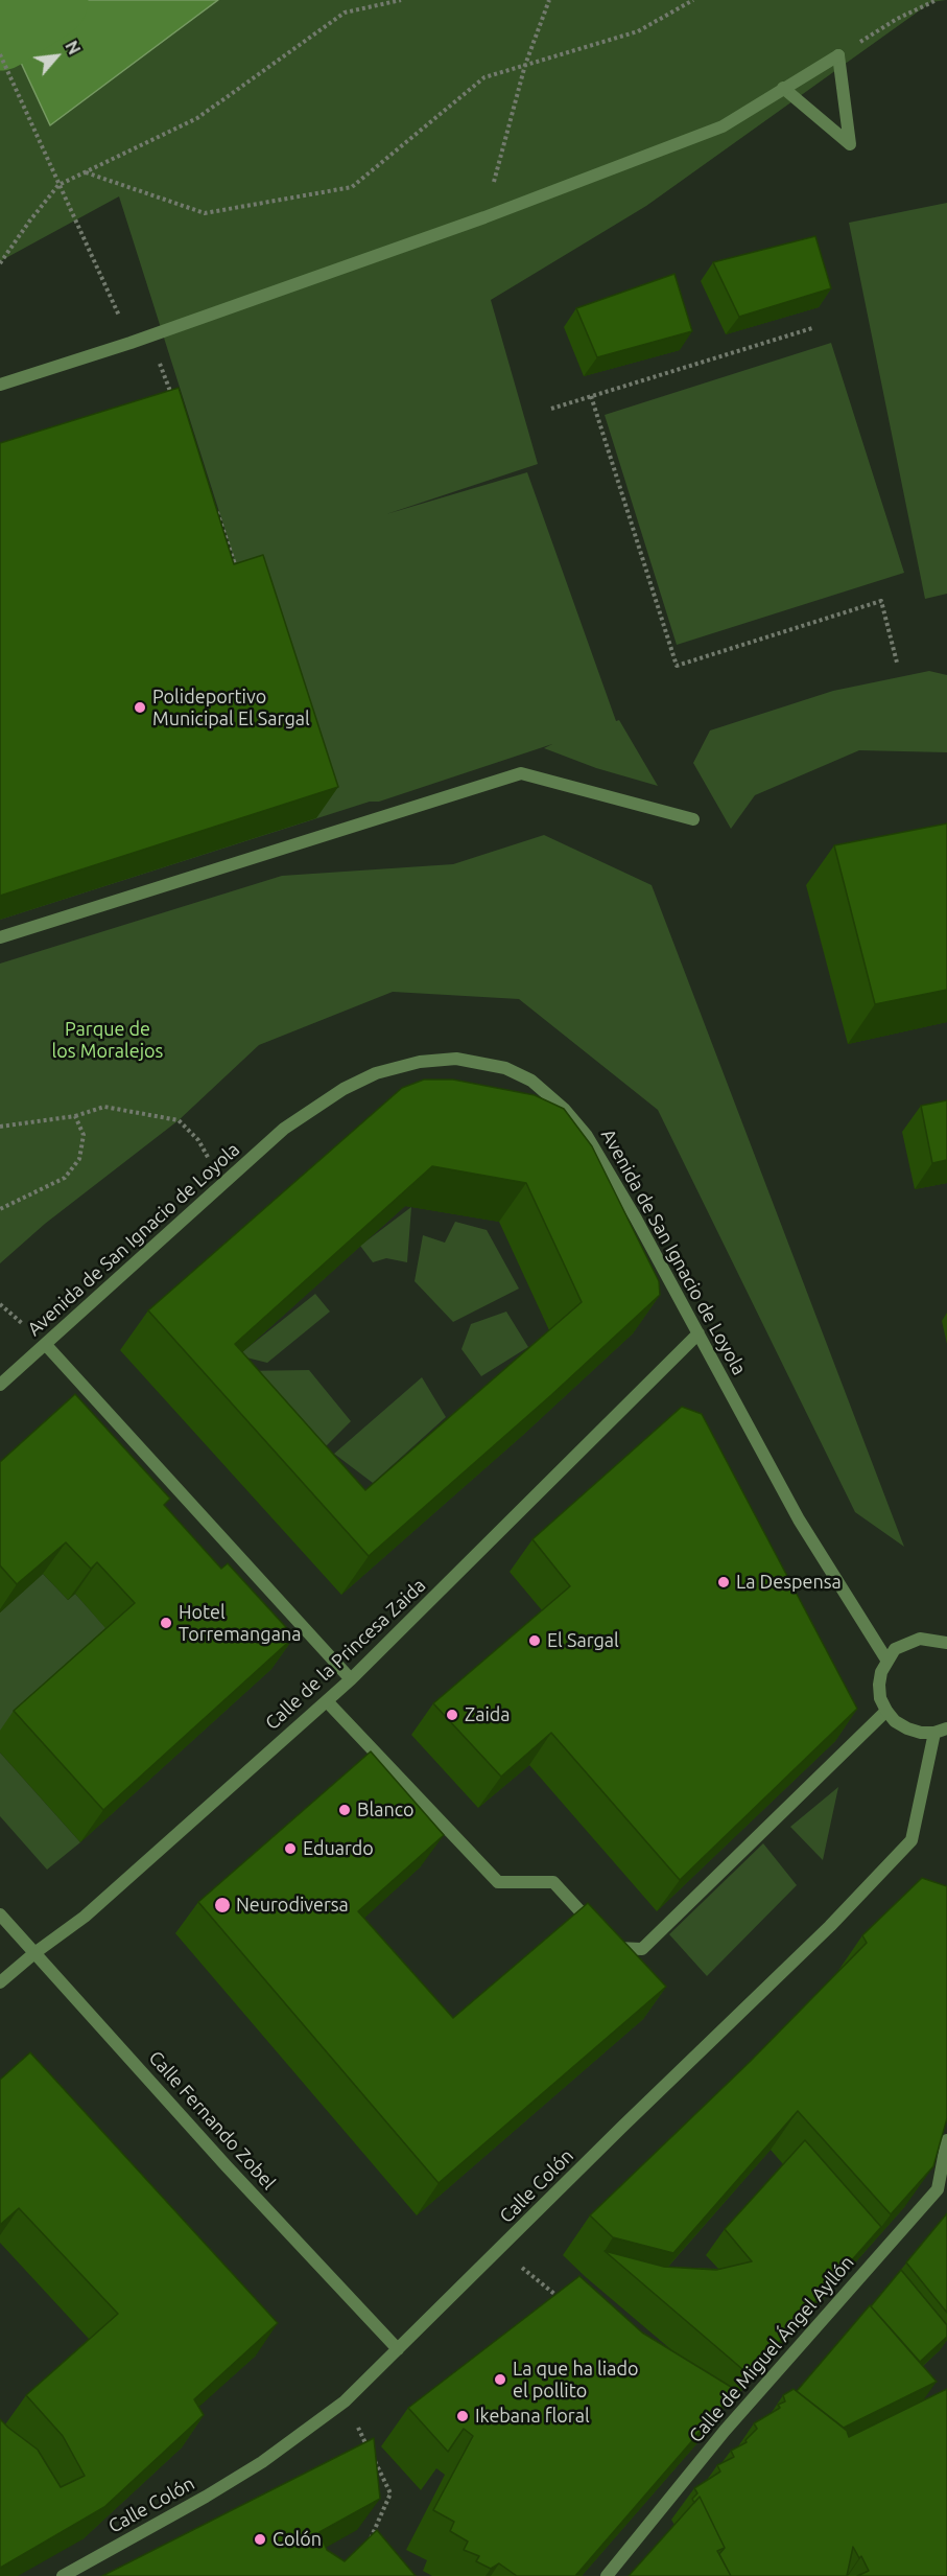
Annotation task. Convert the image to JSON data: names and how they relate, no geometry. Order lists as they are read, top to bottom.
{
  "streets": {
    "street": [
      "Avenida de San Ignacio de Loyola",
      "Calle de la Princesa Zaida",
      "Calle Fernando Zobel",
      "Calle Colón",
      "Calle de Miguel Ángel Ayllón"
    ]
  },
  "crossings": [
    ["Avenida de San Ignacio de Loyola", "Calle de la Princesa Zaida"],
    ["Calle de la Princesa Zaida", "Calle Fernando Zobel"],
    ["Calle Fernando Zobel", "Calle Colón"]
  ],
  "parks": ["Parque de los Moralejos"],
  "places": [
    "Polideportivo Municipal El Sargal",
    "La Despensa",
    "Hotel Torremangana",
    "El Sargal",
    "Zaida",
    "Blanco",
    "Eduardo",
    "Neurodiversa",
    "La que ha liado el pollito",
    "Ikebana floral",
    "Colón"
  ],
  "north": "top right"
}
